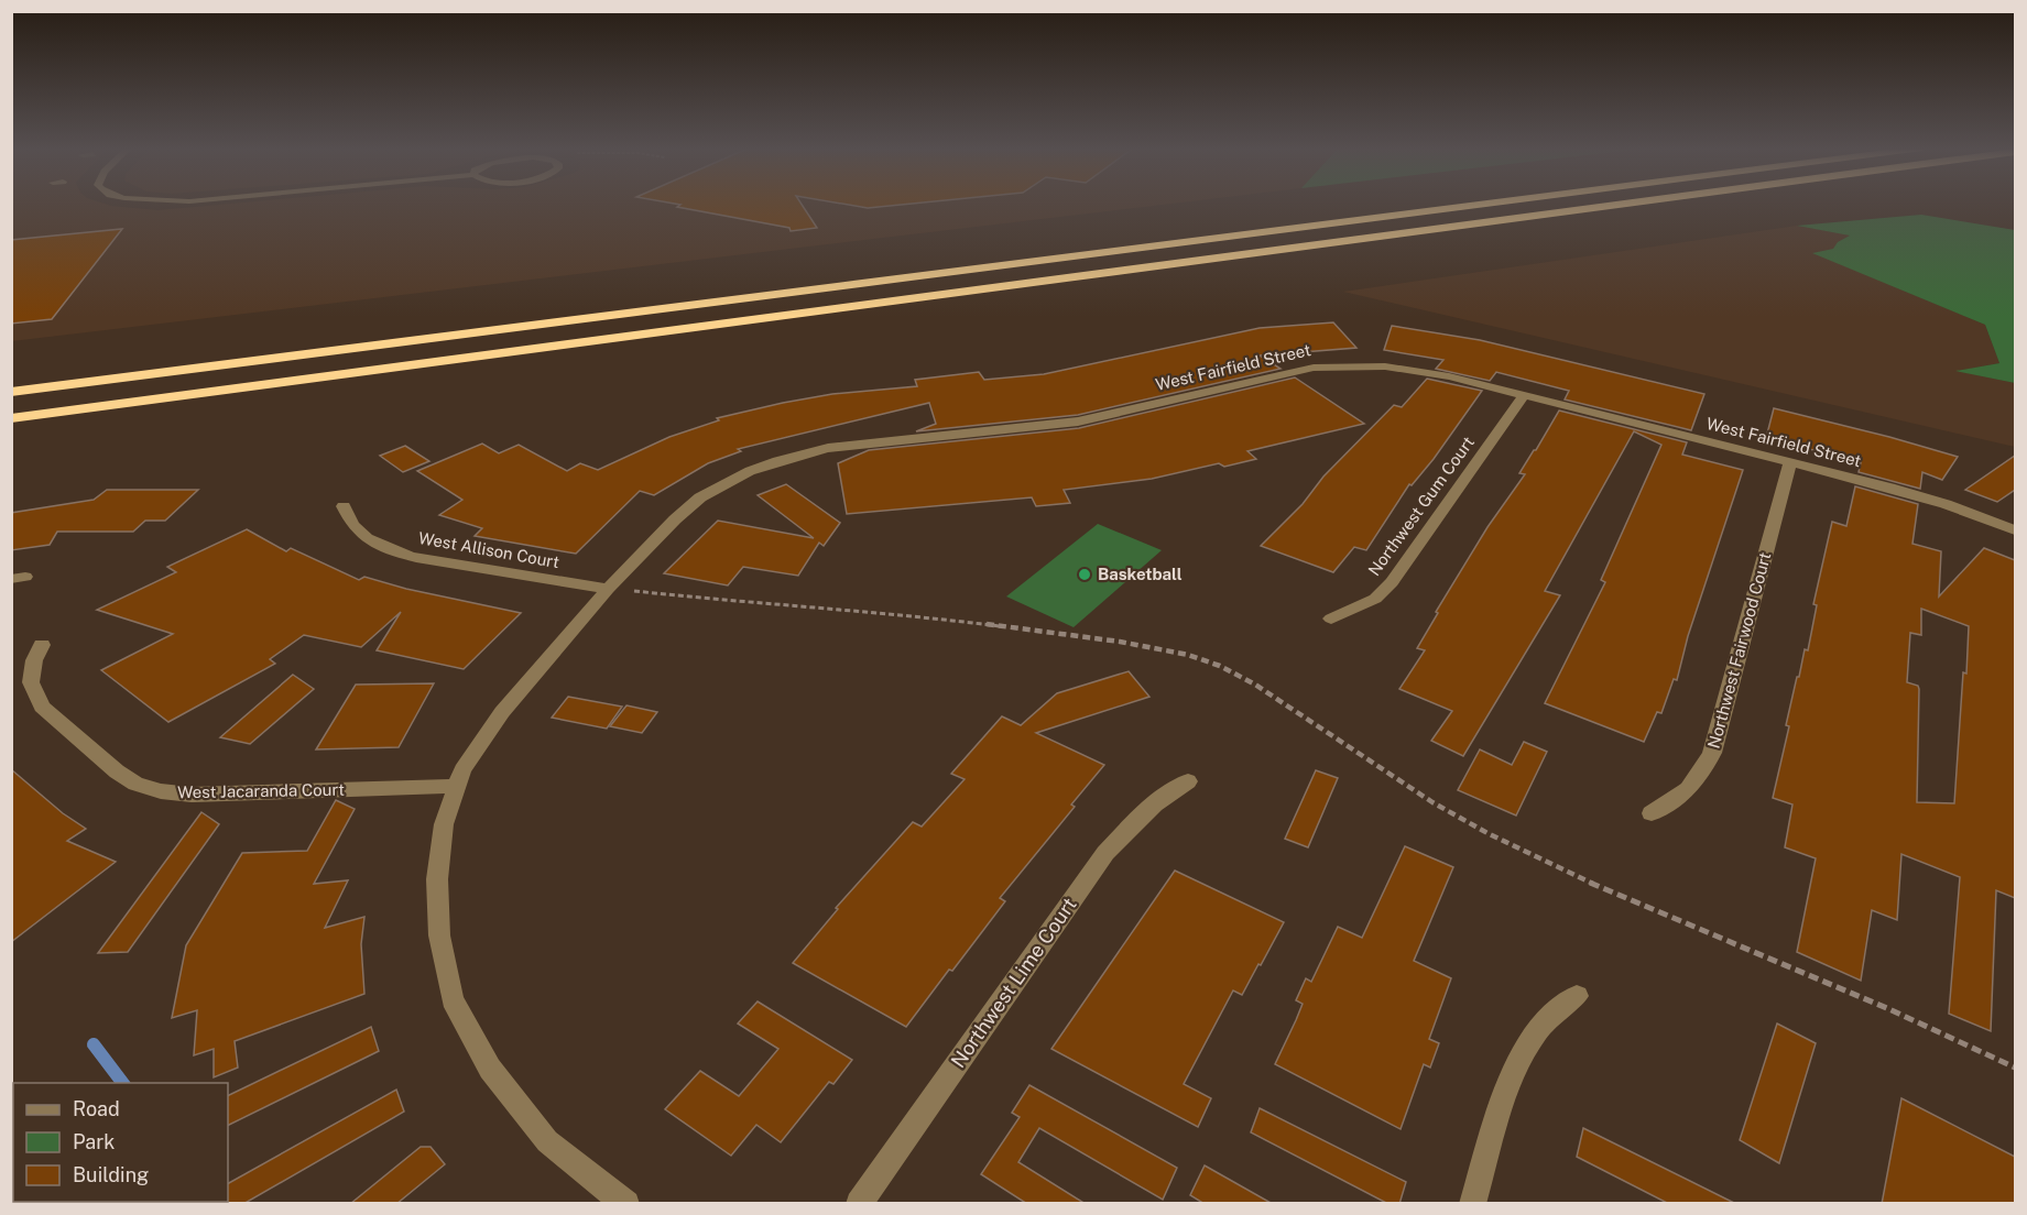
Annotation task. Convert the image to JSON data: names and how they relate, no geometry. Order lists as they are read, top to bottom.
{
  "streets": {
    "street": [
      "West Fairfield Street",
      "Northwest Gum Court",
      "West Allison Court",
      "Northwest Fairwood Court",
      "West Jacaranda Court",
      "Northwest Lime Court"
    ]
  },
  "crossings": [
    ["West Fairfield Street", "Northwest Gum Court"],
    ["West Fairfield Street", "West Allison Court"],
    ["West Fairfield Street", "Northwest Fairwood Court"],
    ["West Fairfield Street", "West Jacaranda Court"]
  ],
  "places": ["Basketball"],
  "legend": ["Road", "Park", "Building"]
}
